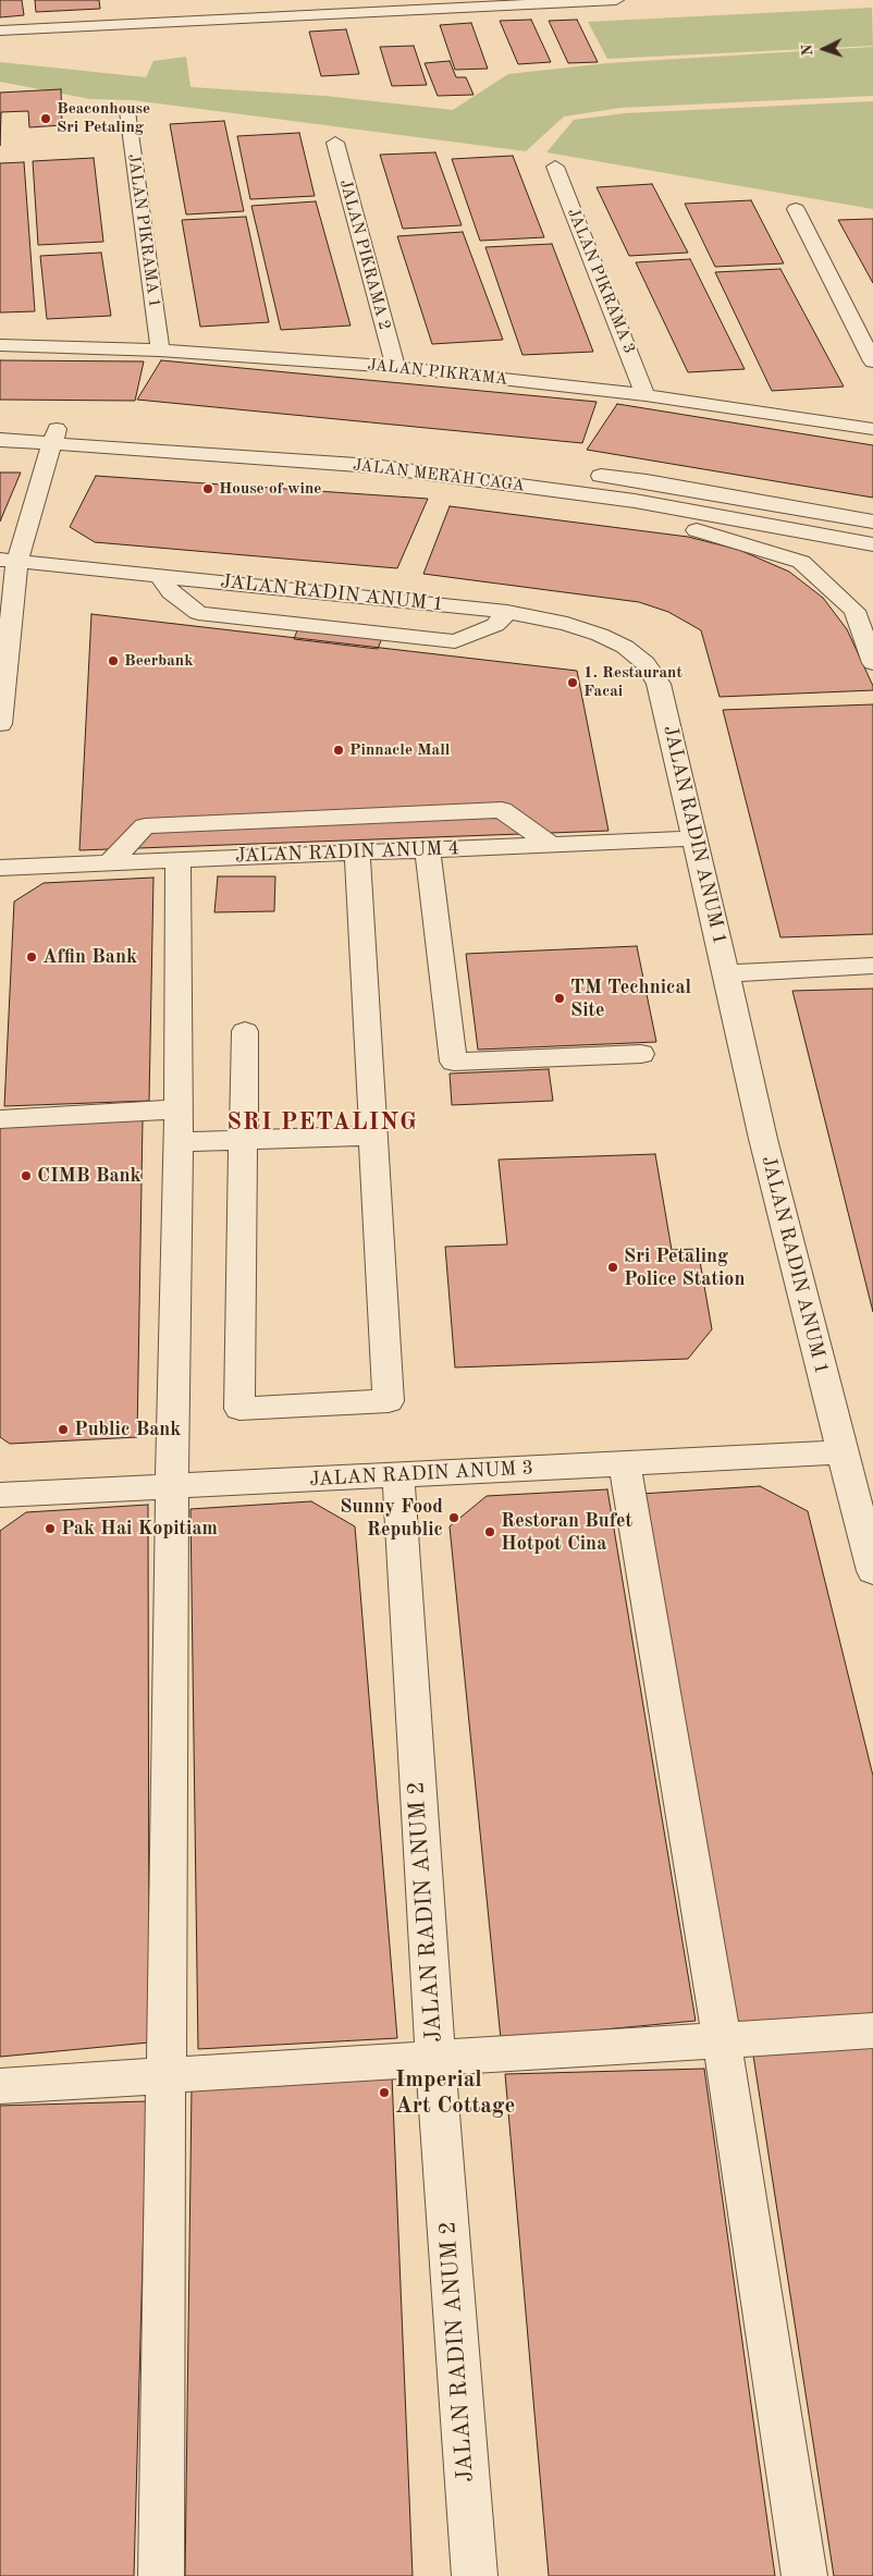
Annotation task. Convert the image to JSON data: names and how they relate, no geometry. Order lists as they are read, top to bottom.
{
  "streets": {
    "street": [
      "JALAN PIKRAMA 1",
      "JALAN PIKRAMA 2",
      "JALAN PIKRAMA 3",
      "JALAN PIKRAMA",
      "JALAN MERAH CAGA",
      "JALAN RADIN ANUM 1",
      "JALAN RADIN ANUM 4",
      "JALAN RADIN ANUM 3",
      "JALAN RADIN ANUM 2"
    ]
  },
  "crossings": [
    ["JALAN PIKRAMA 1", "JALAN PIKRAMA"],
    ["JALAN PIKRAMA 2", "JALAN PIKRAMA"],
    ["JALAN PIKRAMA 3", "JALAN PIKRAMA"],
    ["JALAN RADIN ANUM 1", "JALAN RADIN ANUM 4"],
    ["JALAN RADIN ANUM 1", "JALAN RADIN ANUM 3"],
    ["JALAN RADIN ANUM 3", "JALAN RADIN ANUM 2"]
  ],
  "districts": ["SRI PETALING"],
  "places": [
    "Beaconhouse Sri Petaling",
    "House of wine",
    "Beerbank",
    "1. Restaurant Facai",
    "Pinnacle Mall",
    "Affin Bank",
    "TM Technical Site",
    "CIMB Bank",
    "Sri Petaling Police Station",
    "Public Bank",
    "Sunny Food Republic",
    "Pak Hai Kopitiam",
    "Restoran Bufet Hotpot Cina",
    "Imperial Art Cottage"
  ],
  "north": "left"
}
